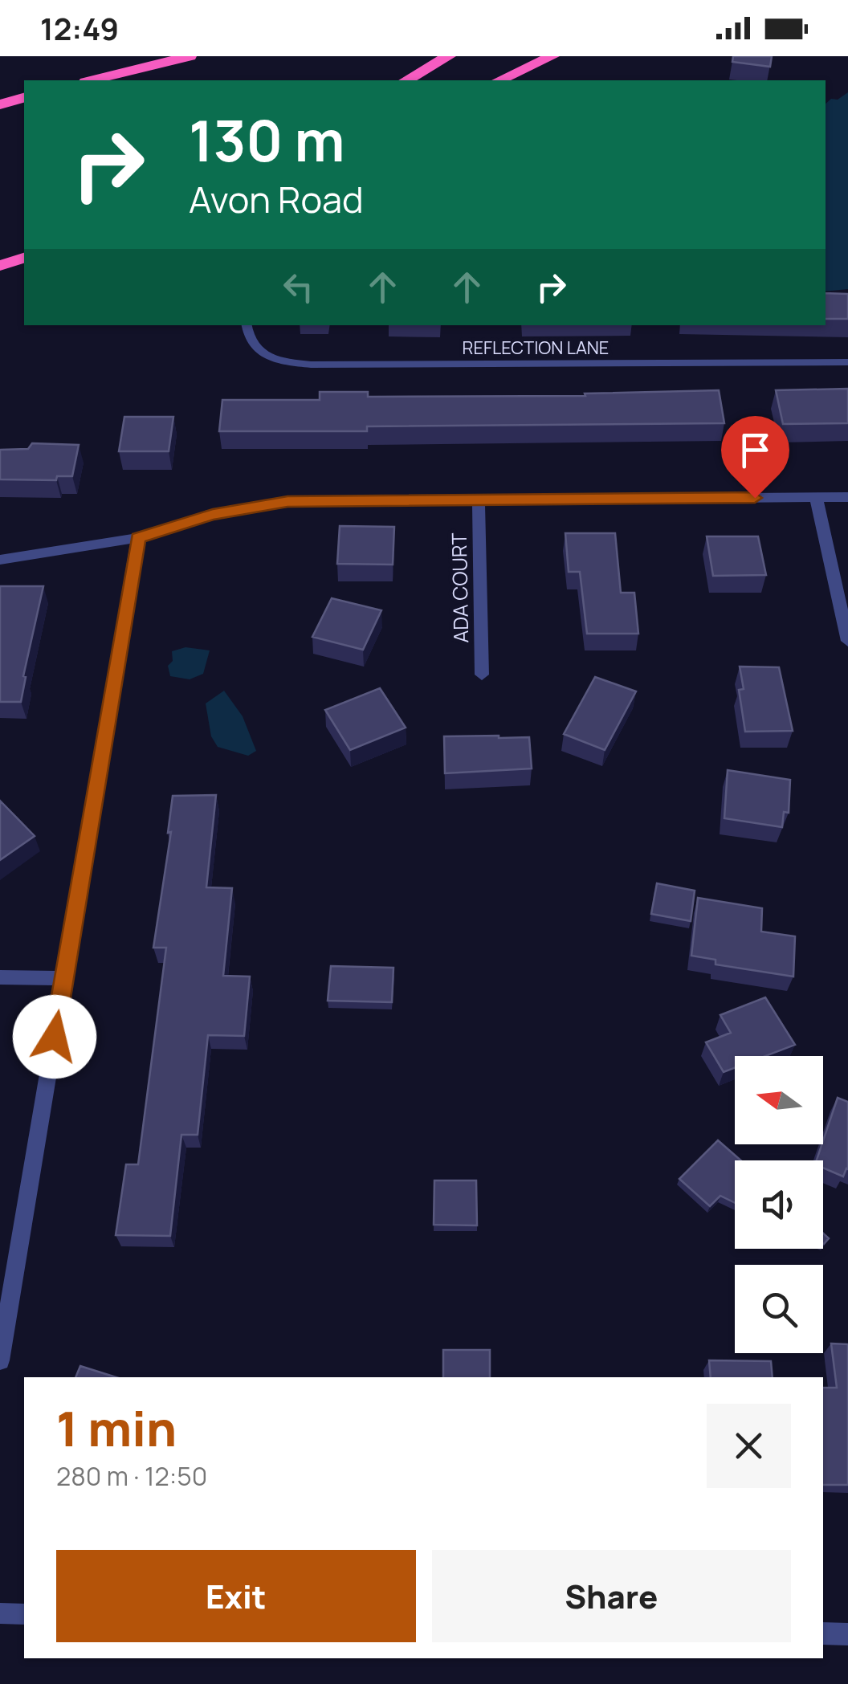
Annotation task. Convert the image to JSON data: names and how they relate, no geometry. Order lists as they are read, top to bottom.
{
  "streets": {
    "street": ["ADA COURT"],
    "lane": ["REFLECTION LANE"]
  },
  "north": "left",
  "page": {
    "status": "12:49",
    "turn": ["130 m", "Avon Road"],
    "heading": ["1 min", "280 m · 12:50"],
    "buttons": ["Exit", "Share"]
  }
}
